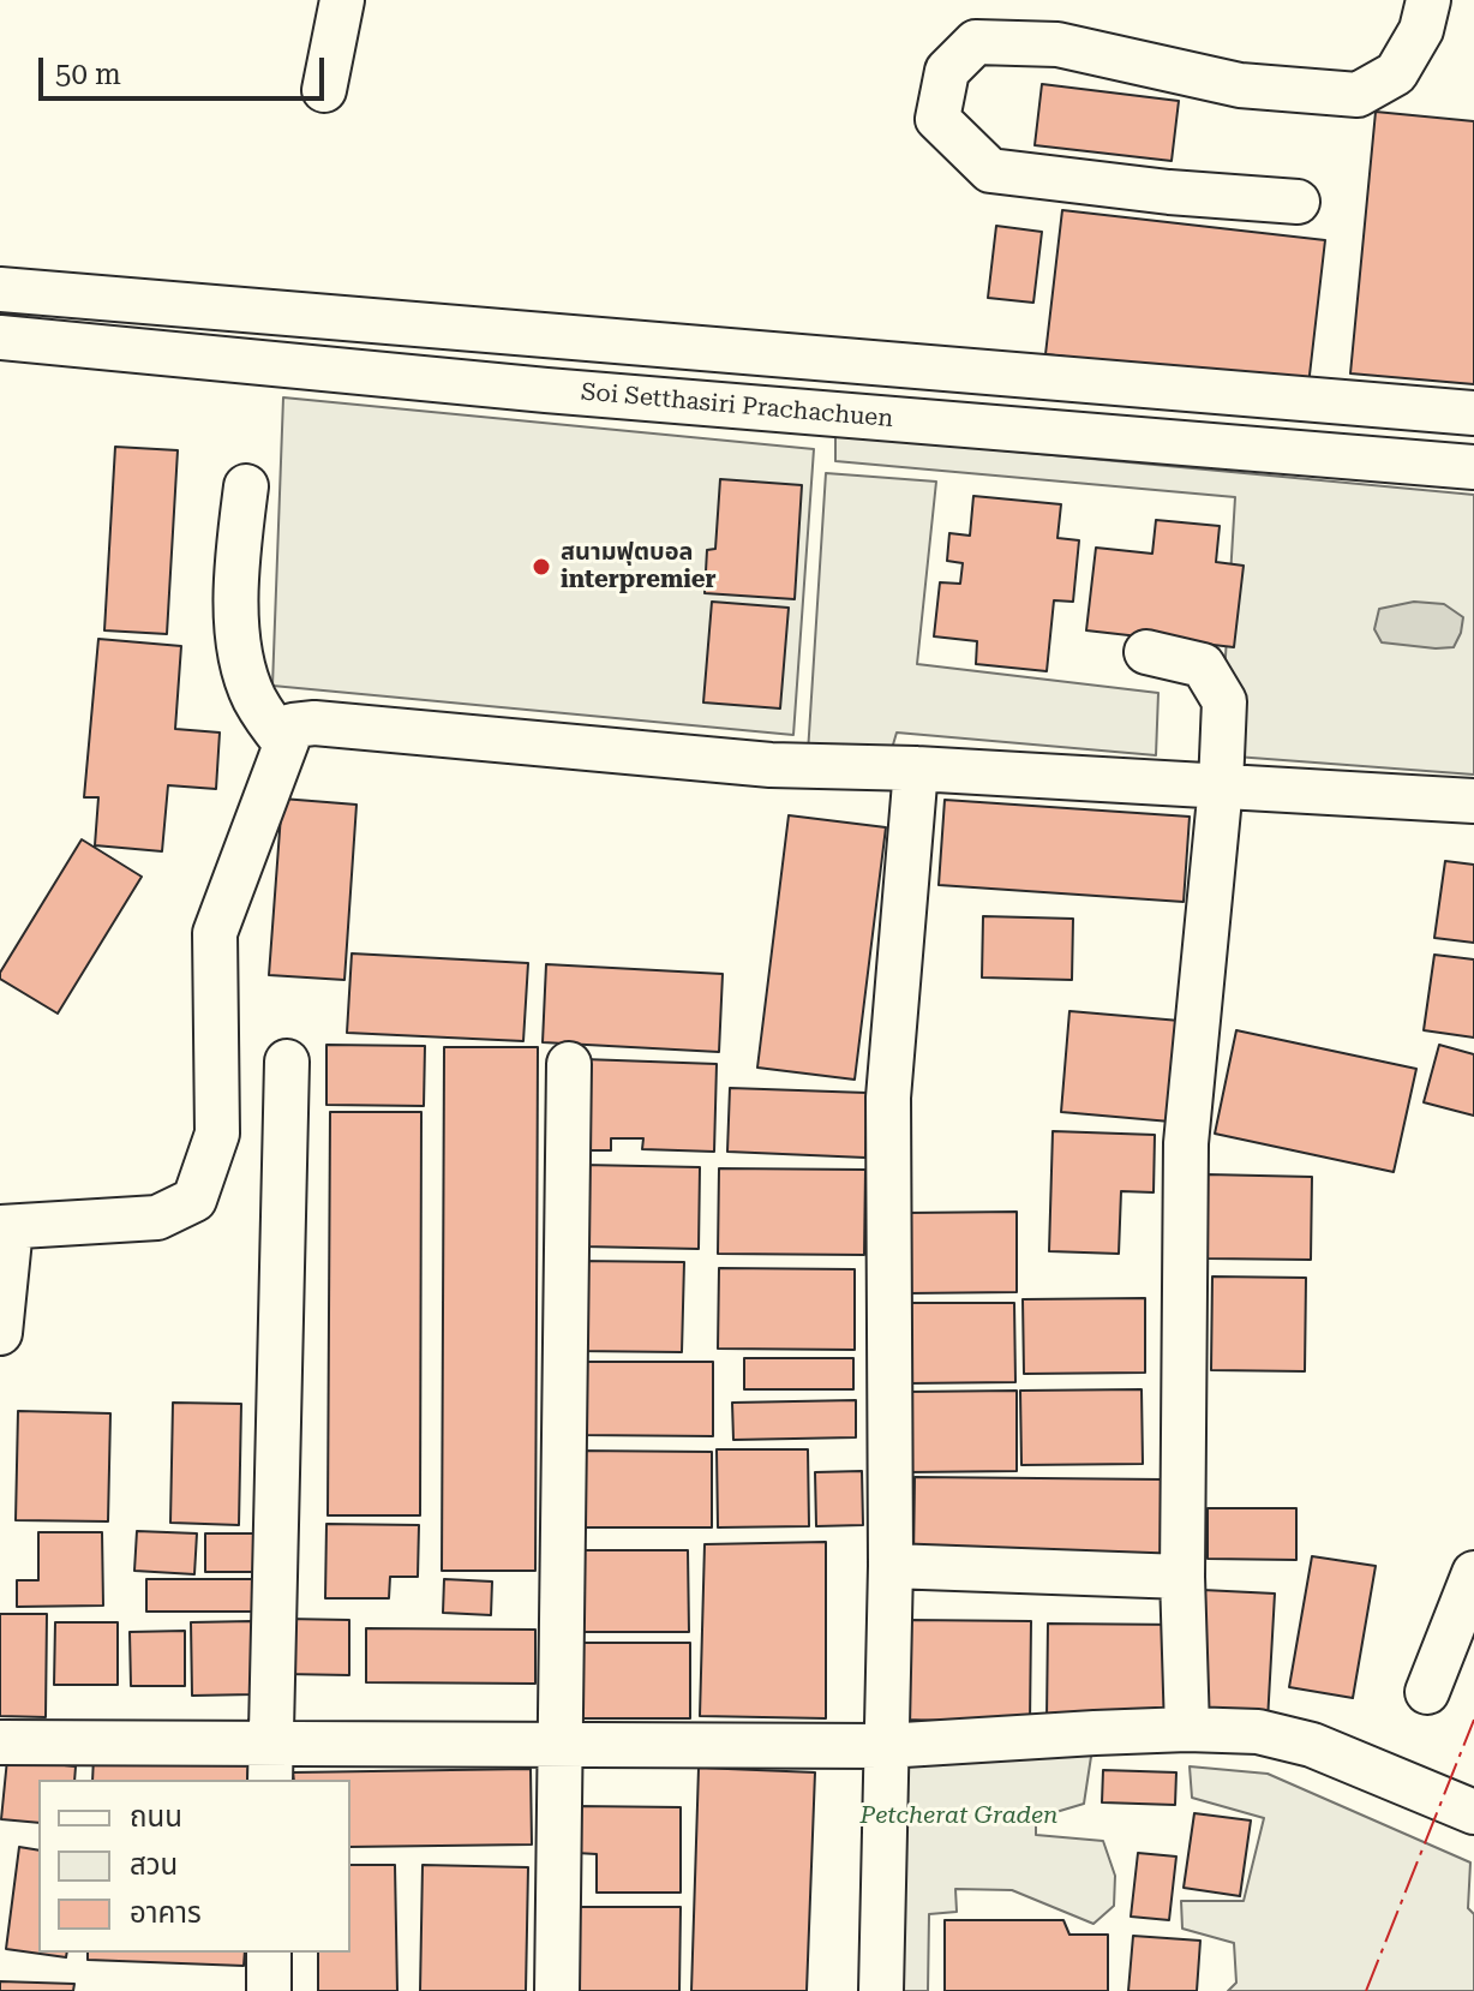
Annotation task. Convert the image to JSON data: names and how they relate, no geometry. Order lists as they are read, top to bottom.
{
  "streets": {
    "street": ["Soi Setthasiri Prachachuen"]
  },
  "parks": ["Petcherat Graden"],
  "places": ["สนามฟุตบอล interpremier"],
  "legend": ["ถนน", "สวน", "อาคาร"],
  "scale_bar": "50 m"
}
